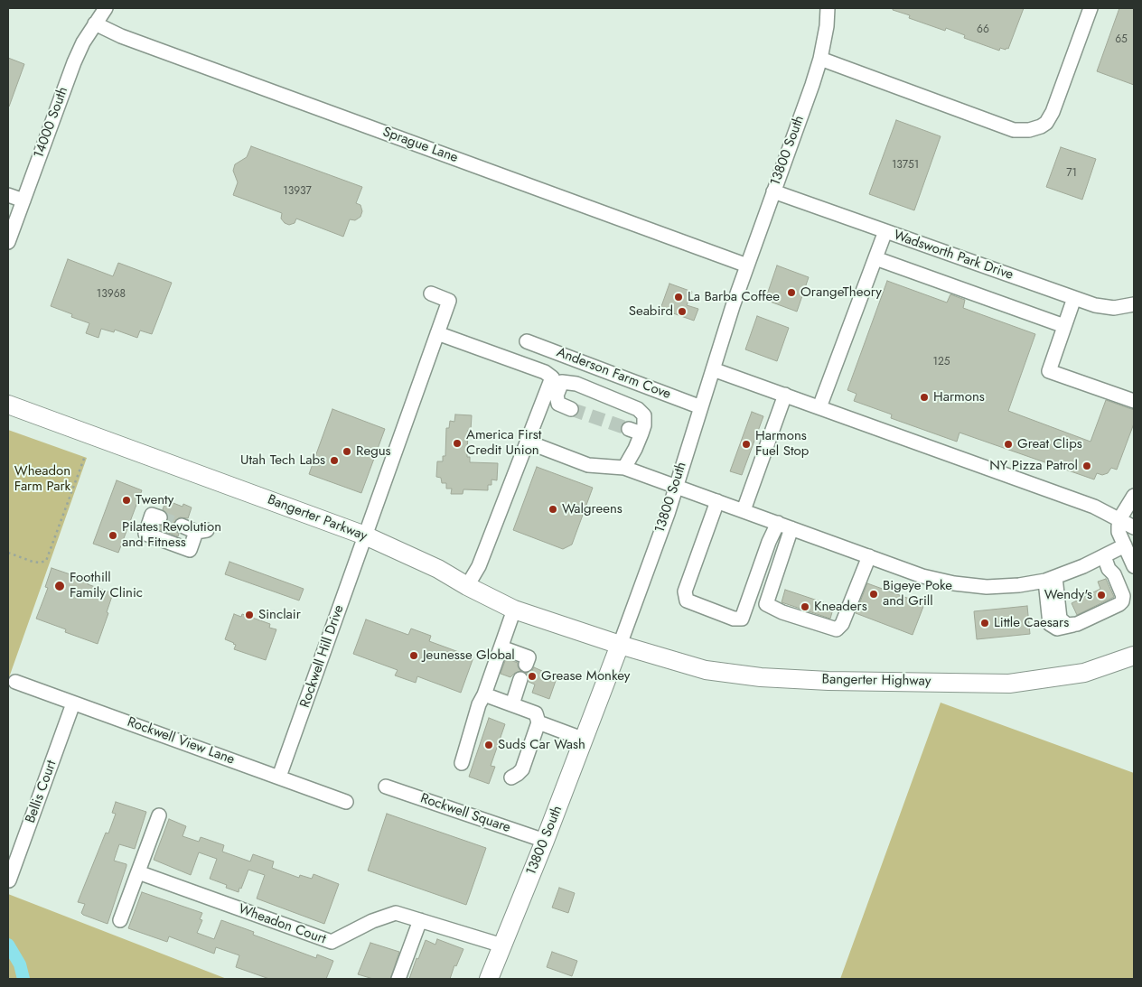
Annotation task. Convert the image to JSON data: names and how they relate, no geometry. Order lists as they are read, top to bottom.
{
  "streets": {
    "main road": ["13800 South", "Bangerter Parkway", "Bangerter Highway"],
    "street": [
      "14000 South",
      "Sprague Lane",
      "Wadsworth Park Drive",
      "Anderson Farm Cove",
      "Rockwell Hill Drive",
      "Rockwell View Lane",
      "Bellis Court",
      "Rockwell Square",
      "Wheadon Court"
    ]
  },
  "crossings": [
    ["14000 South", "Sprague Lane"],
    ["Sprague Lane", "13800 South"],
    ["13800 South", "Wadsworth Park Drive"],
    ["13800 South", "Anderson Farm Cove"],
    ["13800 South", "Bangerter Parkway"],
    ["13800 South", "Bangerter Highway"],
    ["13800 South", "Rockwell Square"],
    ["13800 South", "Wheadon Court"],
    ["Bangerter Parkway", "Rockwell Hill Drive"],
    ["Bangerter Parkway", "Bangerter Highway"],
    ["Rockwell Hill Drive", "Rockwell View Lane"],
    ["Rockwell View Lane", "Bellis Court"]
  ],
  "parks": ["Wheadon Farm Park"],
  "places": [
    "OrangeTheory",
    "La Barba Coffee",
    "Seabird",
    "Harmons",
    "America First Credit Union",
    "Harmons Fuel Stop",
    "Great Clips",
    "Regus",
    "Utah Tech Labs",
    "NY Pizza Patrol",
    "Twenty",
    "Walgreens",
    "Pilates Revolution and Fitness",
    "Foothill Family Clinic",
    "Bigeye Poke and Grill",
    "Wendy's",
    "Kneaders",
    "Sinclair",
    "Little Caesars",
    "Jeunesse Global",
    "Grease Monkey",
    "Suds Car Wash"
  ],
  "house_numbers": [
    "66",
    "65",
    "13751",
    "71",
    "13937",
    "13968",
    "125"
  ]
}
